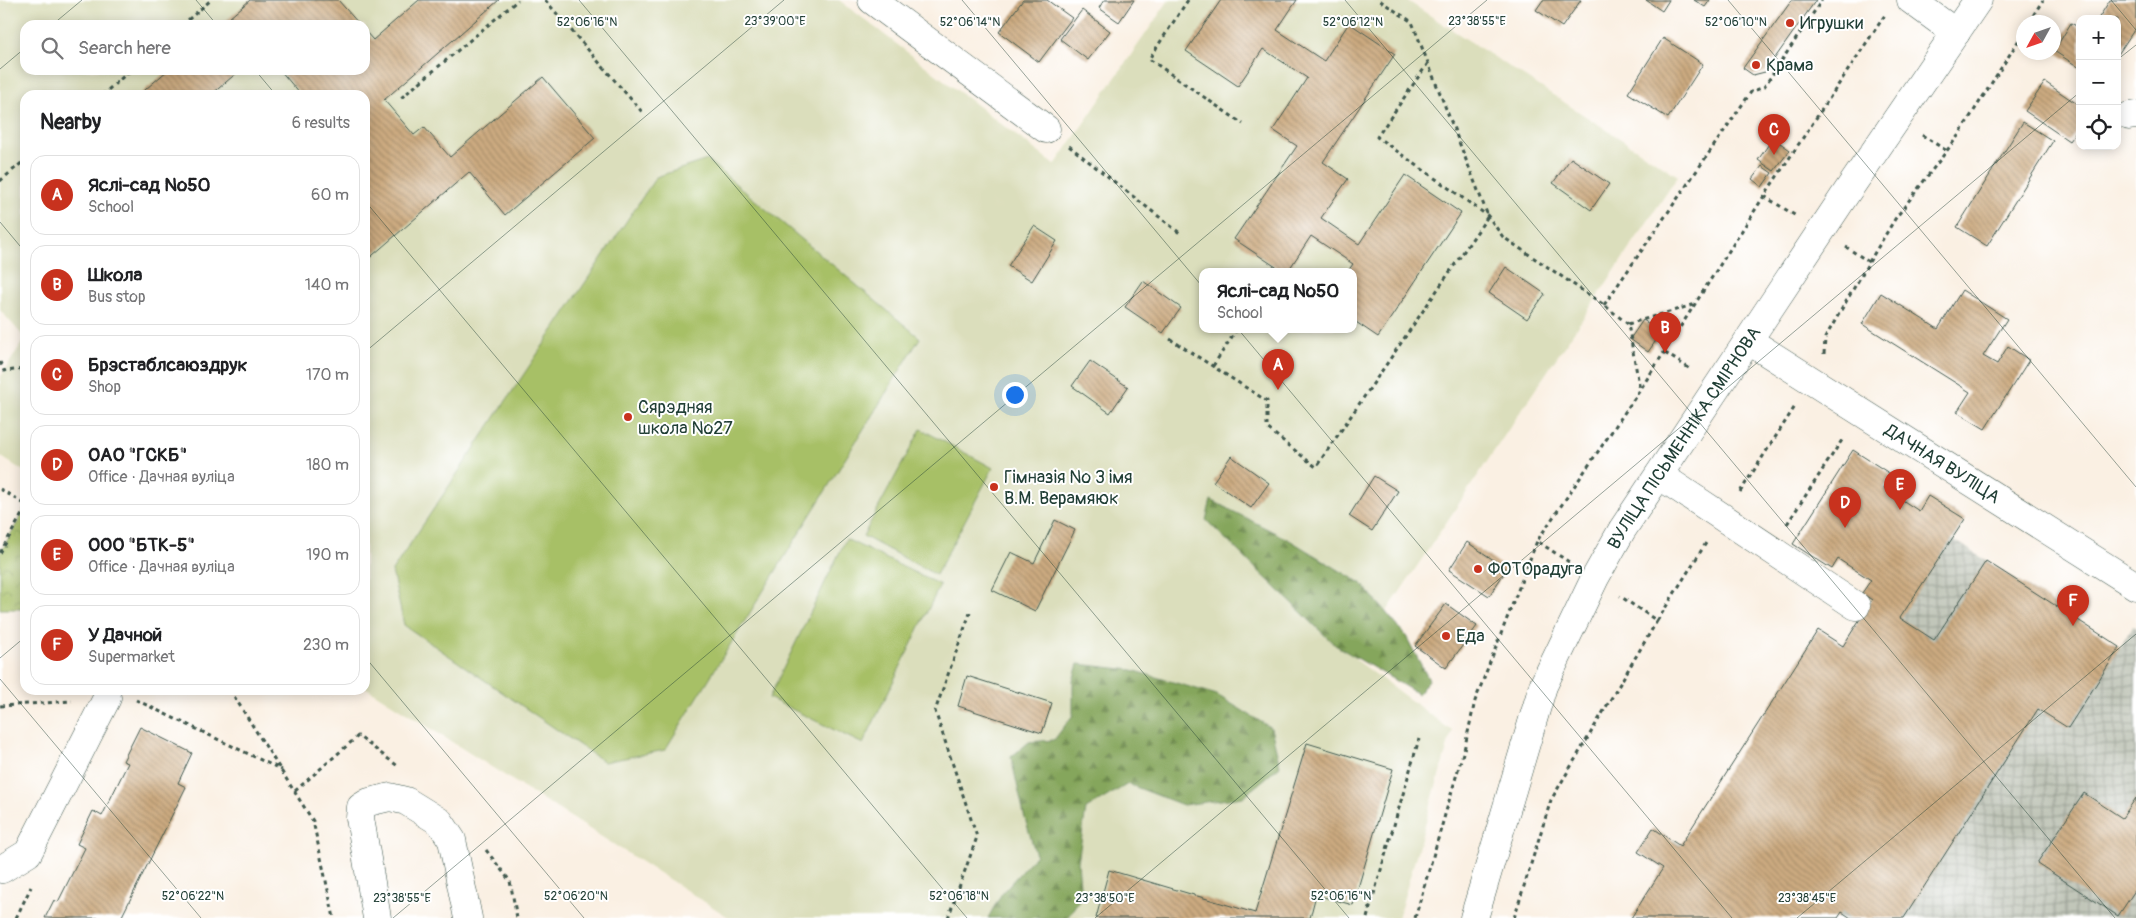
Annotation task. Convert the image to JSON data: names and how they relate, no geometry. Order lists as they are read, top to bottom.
{
  "streets": {
    "main road": ["ВУЛІЦА ПІСЬМЕННІКА СМІРНОВА", "ДАЧНАЯ ВУЛІЦА"]
  },
  "crossings": [
    ["ВУЛІЦА ПІСЬМЕННІКА СМІРНОВА", "ДАЧНАЯ ВУЛІЦА"]
  ],
  "places": [
    "Игрушки",
    "Крама",
    "Сярэдняя школа №27",
    "Гімназія № 3 імя В.М. Верамяюк",
    "ФОТОрадуга",
    "Еда"
  ],
  "north": "bottom left",
  "page": {
    "map_buttons": ["+", "−"],
    "search": "Search here",
    "heading": ["Nearby", "6 results"],
    "pins": [
      "C",
      "B",
      "A",
      "E",
      "D",
      "F"
    ],
    "list": [
      {
        "mark": "A",
        "name": "Яслі-сад №50",
        "note": "School",
        "value": "60 m"
      },
      {
        "mark": "B",
        "name": "Школа",
        "note": "Bus stop",
        "value": "140 m"
      },
      {
        "mark": "C",
        "name": "Брэстаблсаюздрук",
        "note": "Shop",
        "value": "170 m"
      },
      {
        "mark": "D",
        "name": "ОАО \"ГСКБ\"",
        "note": "Office · Дачная вуліца",
        "value": "180 m"
      },
      {
        "mark": "E",
        "name": "ООО \"БТК-5\"",
        "note": "Office · Дачная вуліца",
        "value": "190 m"
      },
      {
        "mark": "F",
        "name": "У Дачной",
        "note": "Supermarket",
        "value": "230 m"
      }
    ],
    "popup": ["Яслі-сад №50", "School"]
  },
  "coordinates": [
    "23°39'00\"E",
    "23°38'55\"E",
    "52°06'16\"N",
    "52°06'14\"N",
    "52°06'12\"N",
    "52°06'10\"N",
    "52°06'22\"N",
    "52°06'20\"N",
    "52°06'18\"N",
    "23°38'50\"E",
    "23°38'45\"E"
  ]
}
